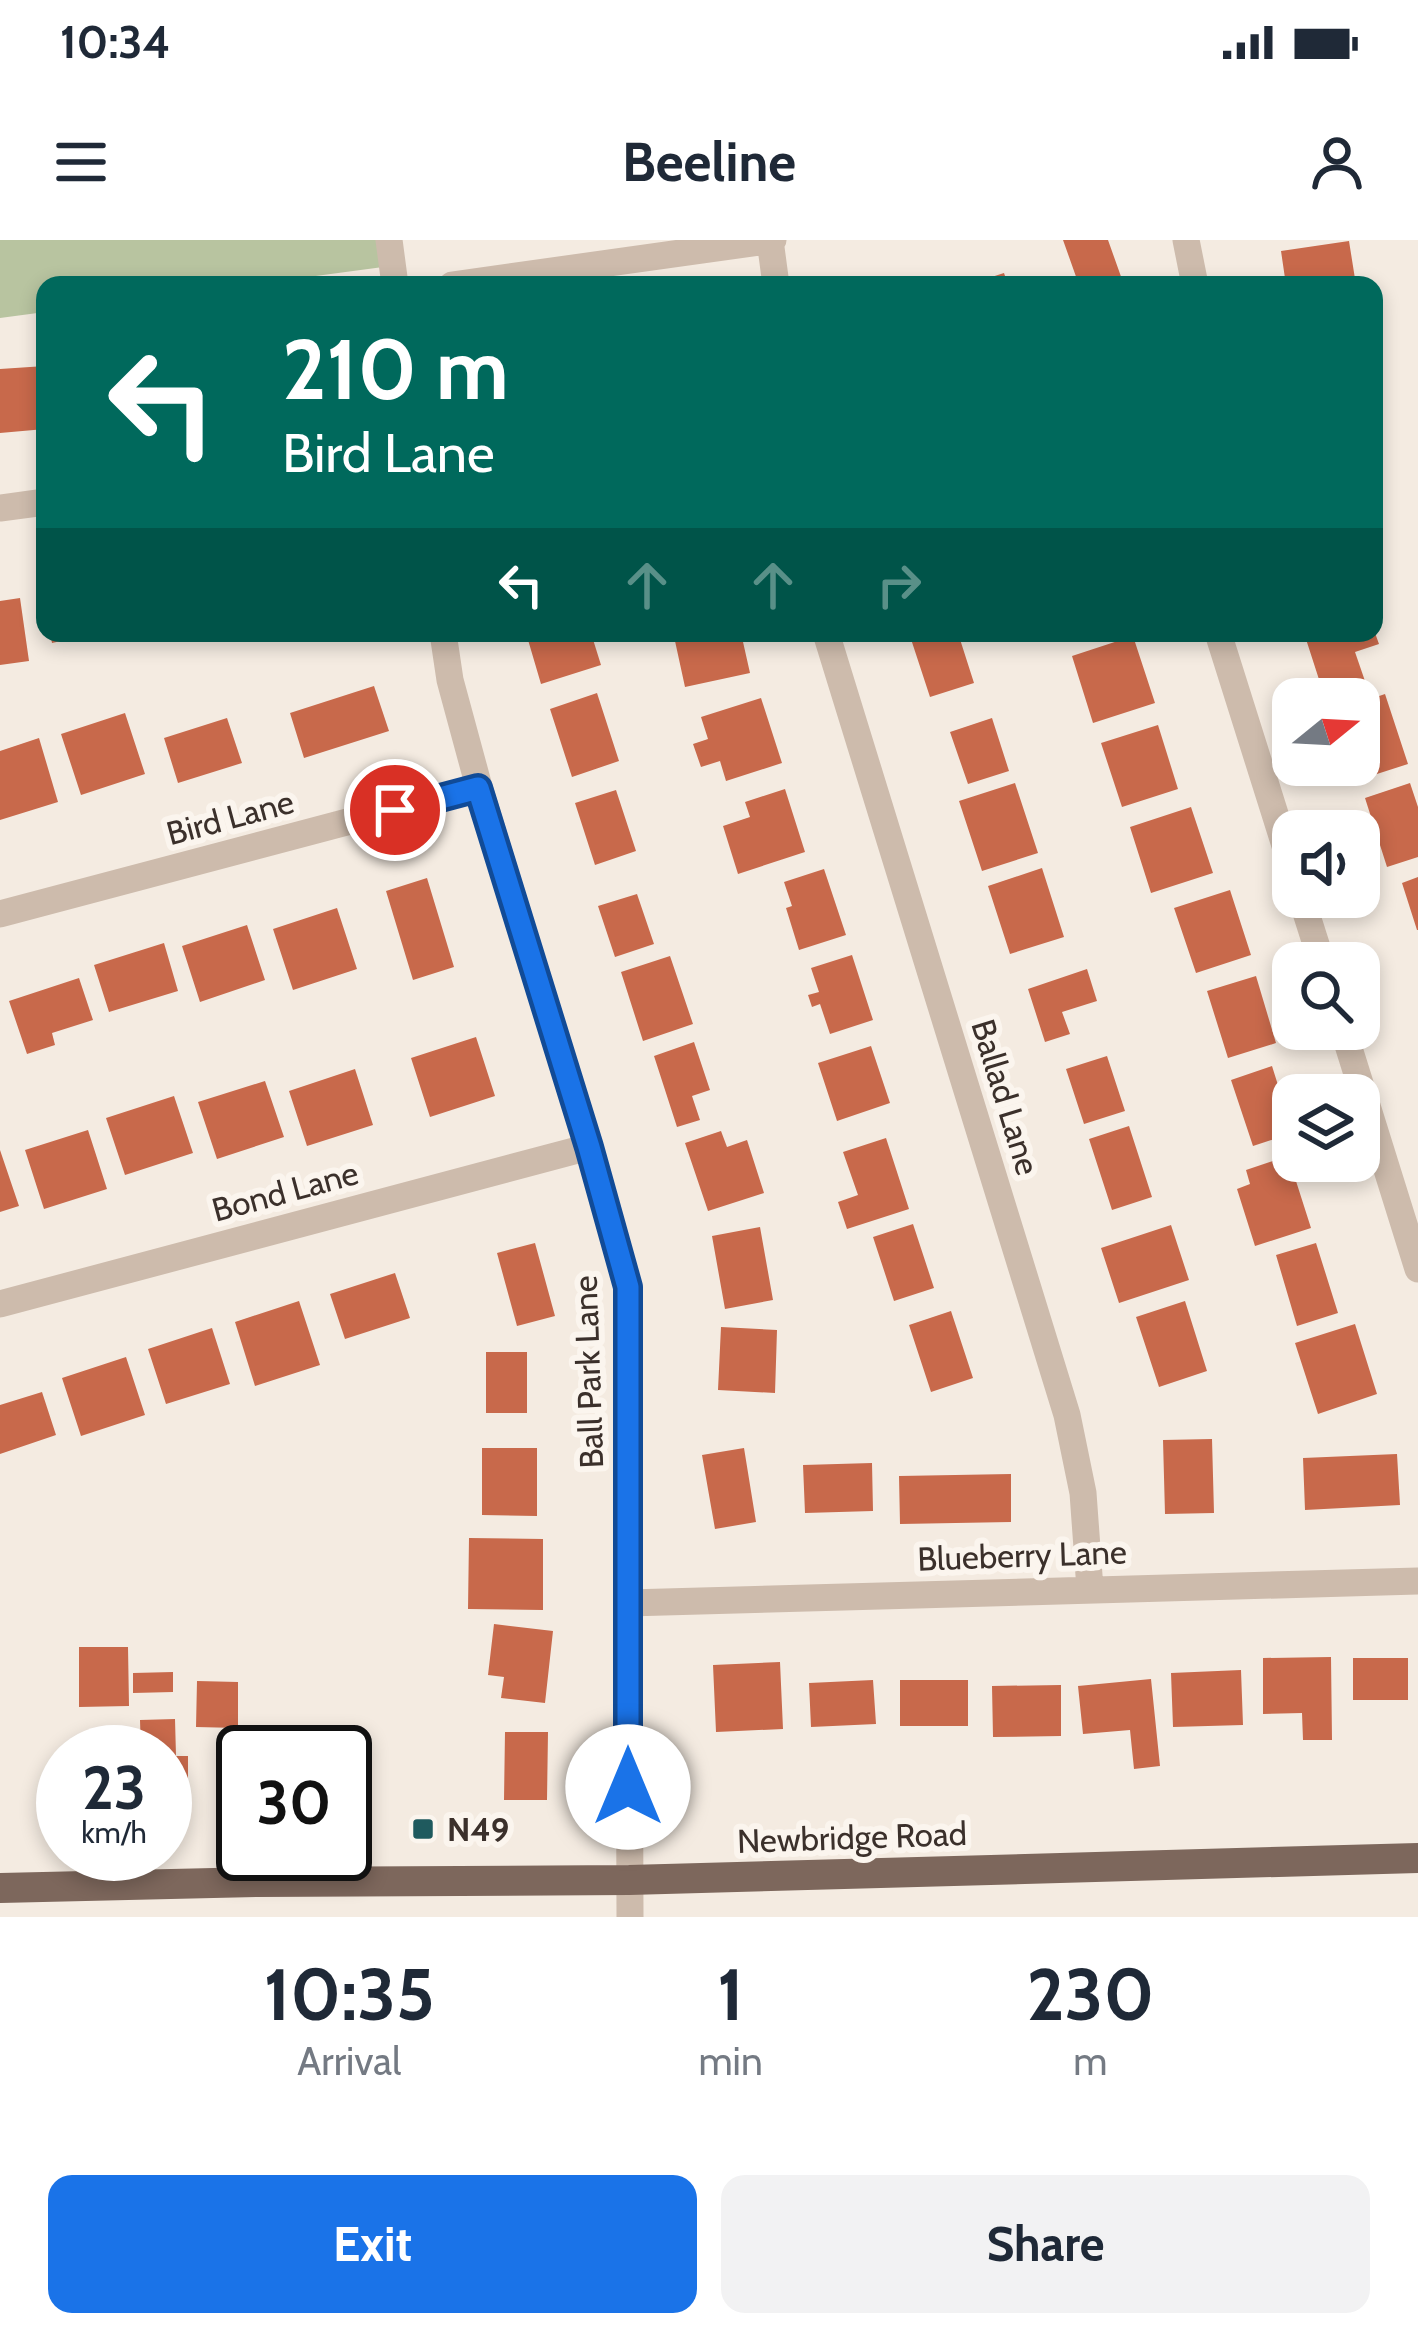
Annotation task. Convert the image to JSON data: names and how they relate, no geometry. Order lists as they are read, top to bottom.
{
  "streets": {
    "main road": ["Newbridge Road"],
    "street": [
      "Bird Lane",
      "Ballad Lane",
      "Bond Lane",
      "Ball Park Lane",
      "Blueberry Lane"
    ]
  },
  "crossings": [
    ["Bird Lane", "Ball Park Lane"],
    ["Ballad Lane", "Blueberry Lane"],
    ["Bond Lane", "Ball Park Lane"],
    ["Ball Park Lane", "Blueberry Lane"],
    ["Ball Park Lane", "Newbridge Road"]
  ],
  "places": {
    "transit": ["N49"]
  },
  "north": "right",
  "page": {
    "status": "10:34",
    "header": "Beeline",
    "turn": ["210 m", "Bird Lane"],
    "speed": "23 km/h",
    "limit": "30",
    "eta": [
      "10:35",
      "Arrival",
      "1",
      "min",
      "230",
      "m"
    ],
    "buttons": ["Exit", "Share"]
  }
}
